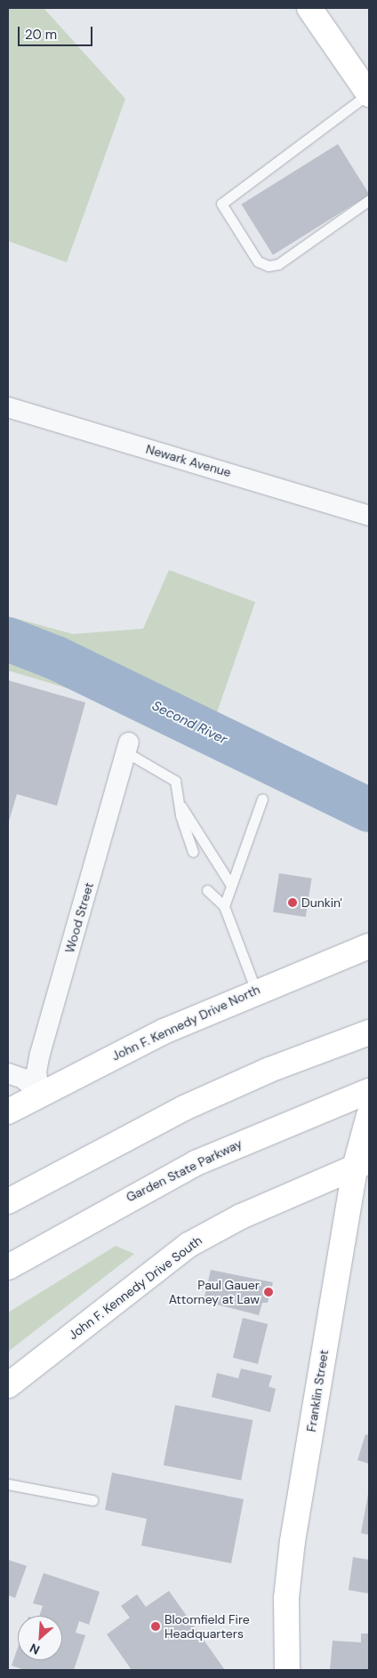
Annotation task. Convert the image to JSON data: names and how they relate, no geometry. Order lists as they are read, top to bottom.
{
  "streets": {
    "main road": [
      "John F. Kennedy Drive North",
      "Garden State Parkway",
      "John F. Kennedy Drive South",
      "Franklin Street"
    ],
    "street": ["Newark Avenue", "Wood Street"]
  },
  "crossings": [
    ["Wood Street", "John F. Kennedy Drive North"],
    ["John F. Kennedy Drive South", "Franklin Street"]
  ],
  "water": ["Second River"],
  "places": ["Dunkin'", "Paul Gauer Attorney at Law", "Bloomfield Fire Headquarters"],
  "scale_bar": "20 m",
  "north": "bottom left"
}
